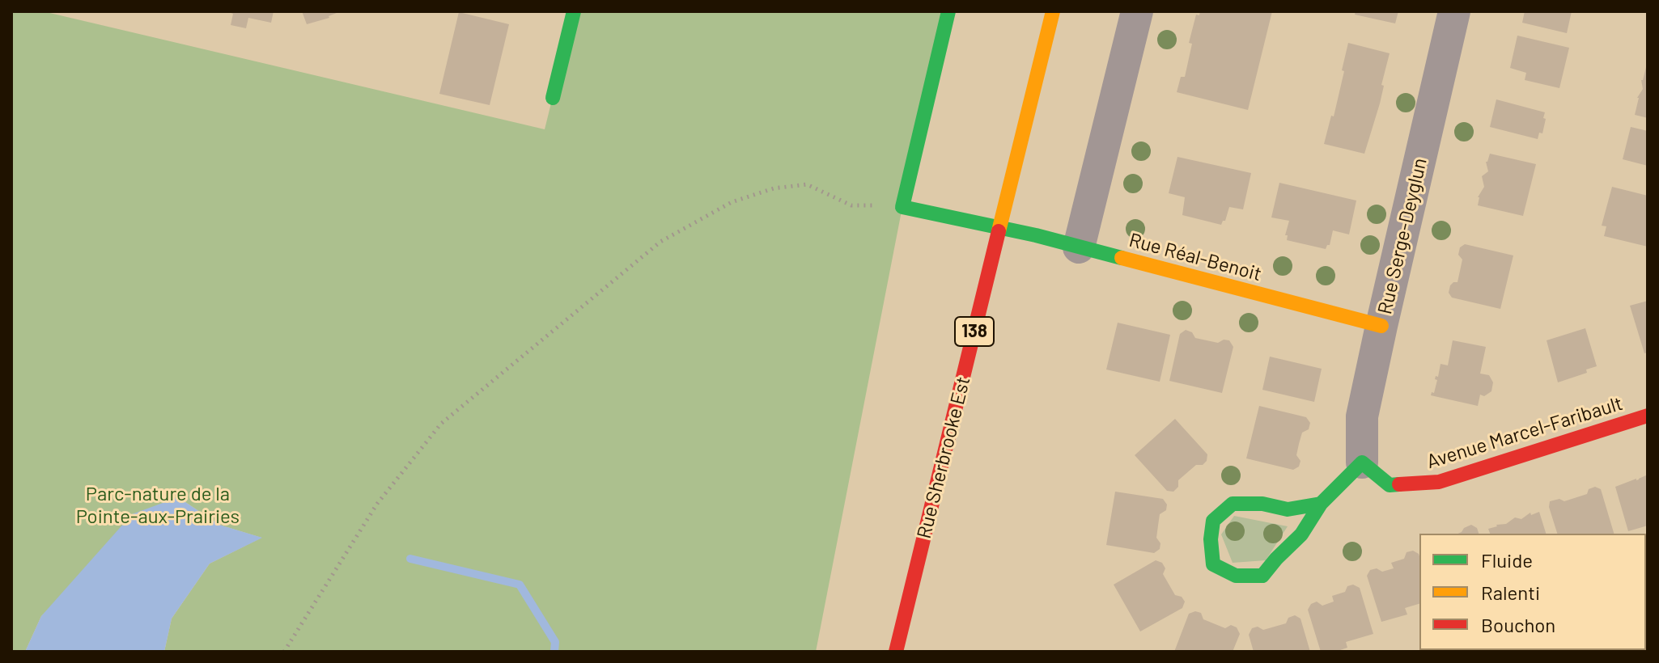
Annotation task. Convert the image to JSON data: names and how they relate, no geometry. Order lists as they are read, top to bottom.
{
  "streets": {
    "street": [
      "Rue Serge-Deyglun",
      "Rue Réal-Benoit",
      "138",
      "Avenue Marcel-Faribault",
      "Rue Sherbrooke Est"
    ]
  },
  "crossings": [
    ["Rue Serge-Deyglun", "Rue Réal-Benoit"],
    ["Rue Serge-Deyglun", "Avenue Marcel-Faribault"],
    ["Rue Réal-Benoit", "Rue Sherbrooke Est"]
  ],
  "parks": ["Parc-nature de la Pointe-aux-Prairies"],
  "legend": ["Fluide", "Ralenti", "Bouchon"]
}
